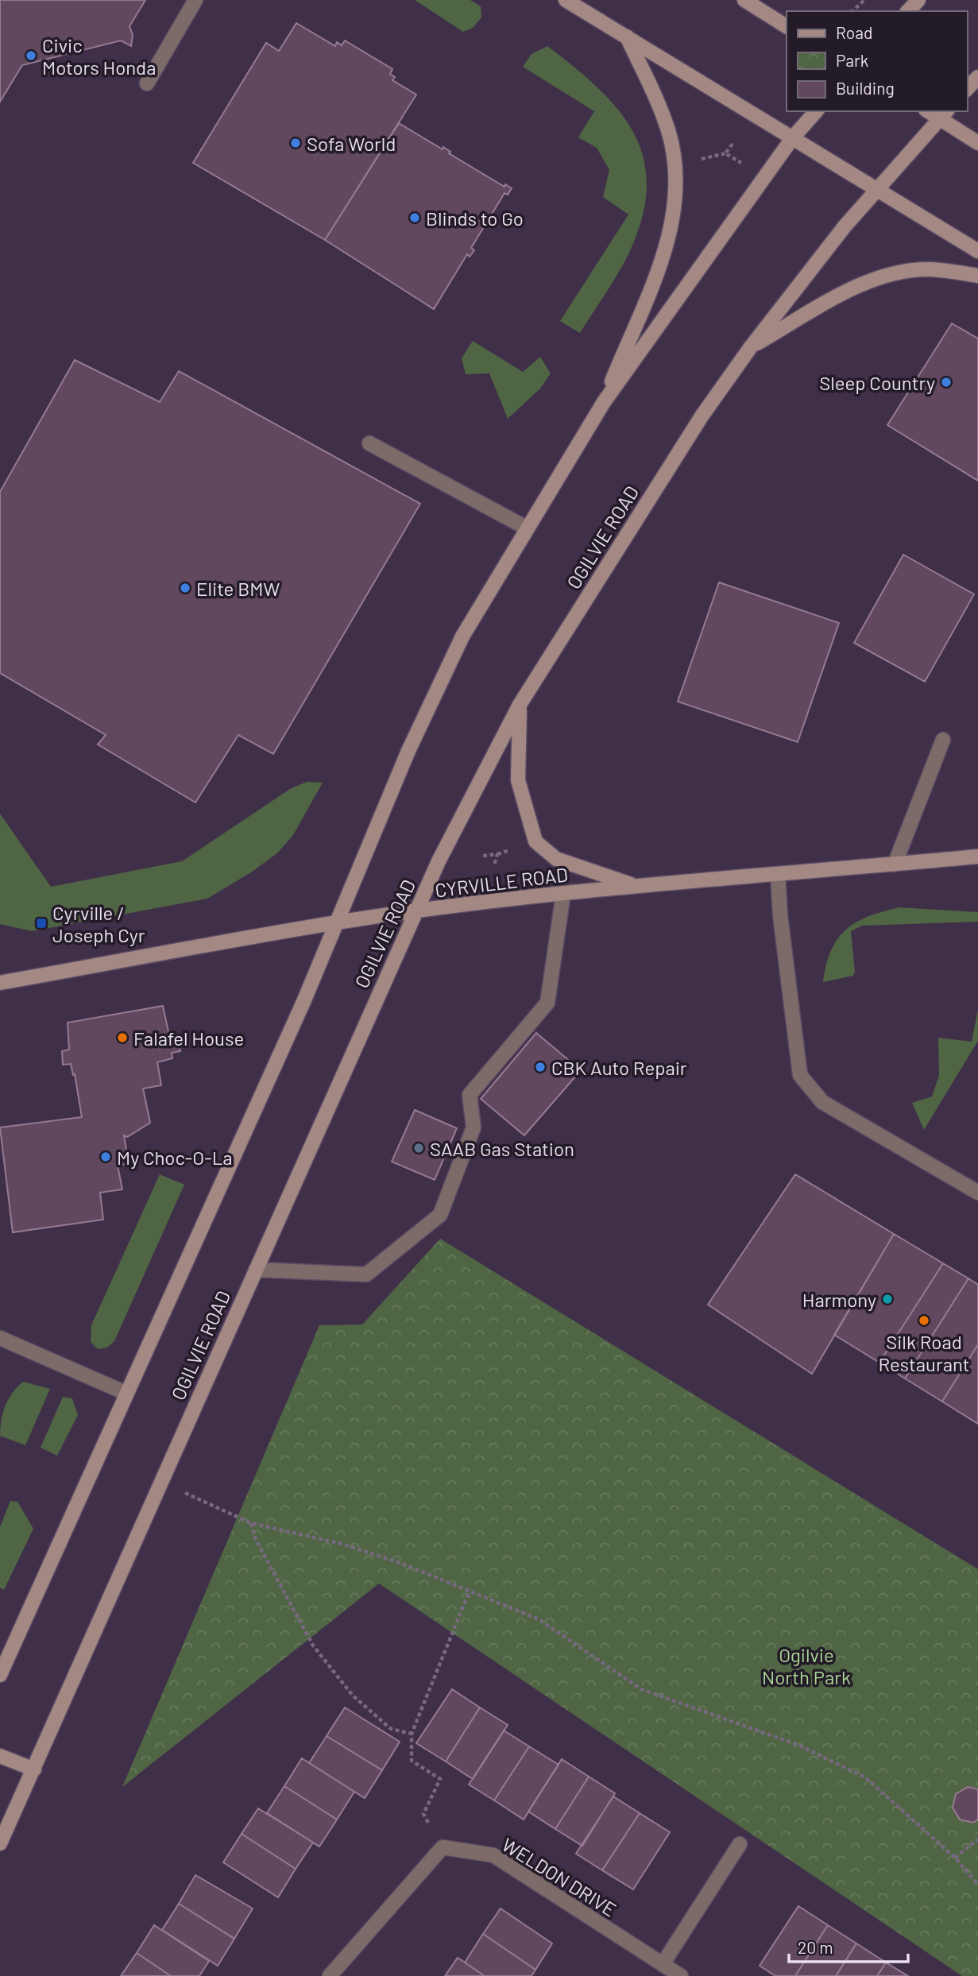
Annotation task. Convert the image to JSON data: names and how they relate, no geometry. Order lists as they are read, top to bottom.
{
  "streets": {
    "main road": ["OGILVIE ROAD", "CYRVILLE ROAD"],
    "street": ["WELDON DRIVE"]
  },
  "crossings": [
    ["OGILVIE ROAD", "CYRVILLE ROAD"]
  ],
  "parks": ["Ogilvie North Park"],
  "places": {
    "other": [
      "Civic Motors Honda",
      "Sofa World",
      "Blinds to Go",
      "Sleep Country",
      "Elite BMW",
      "Falafel House",
      "CBK Auto Repair",
      "SAAB Gas Station",
      "My Choc-O-La",
      "Harmony",
      "Silk Road Restaurant"
    ],
    "transit": ["Cyrville / Joseph Cyr"]
  },
  "legend": ["Road", "Park", "Building"],
  "scale_bar": "20 m"
}
